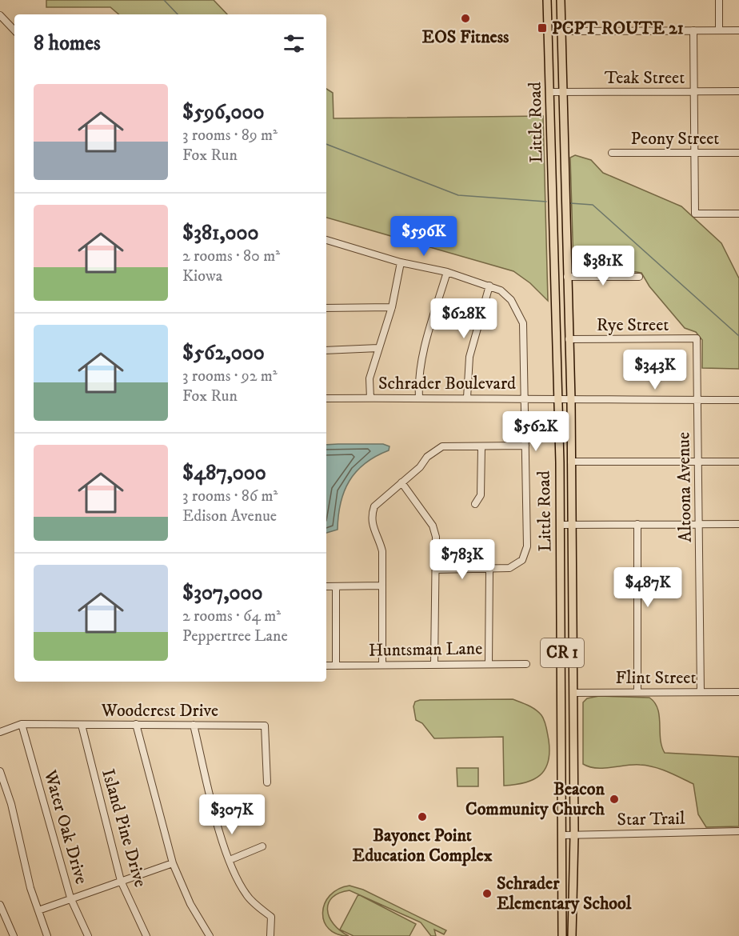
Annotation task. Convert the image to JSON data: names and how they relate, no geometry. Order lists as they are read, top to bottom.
{
  "streets": {
    "main road": ["Little Road", "CR 1"],
    "street": [
      "Teak Street",
      "Peony Street",
      "Rye Street",
      "Schrader Boulevard",
      "Altoona Avenue",
      "Huntsman Lane",
      "Flint Street",
      "Woodcrest Drive",
      "Star Trail",
      "Water Oak Drive",
      "Island Pine Drive"
    ]
  },
  "crossings": [
    ["Teak Street", "Little Road"],
    ["Little Road", "Rye Street"],
    ["Little Road", "Schrader Boulevard"],
    ["Little Road", "Flint Street"],
    ["Little Road", "Star Trail"],
    ["Rye Street", "Altoona Avenue"],
    ["Schrader Boulevard", "Altoona Avenue"],
    ["Altoona Avenue", "Flint Street"],
    ["Woodcrest Drive", "Water Oak Drive"],
    ["Woodcrest Drive", "Island Pine Drive"]
  ],
  "places": {
    "other": [
      "EOS Fitness",
      "Beacon Community Church",
      "Bayonet Point Education Complex",
      "Schrader Elementary School"
    ],
    "transit": ["PCPT ROUTE 21"]
  },
  "page": {
    "heading": "8 homes",
    "list": [
      {
        "name": "$596,000",
        "note": "3 rooms · 89 m² · Fox Run"
      },
      {
        "name": "$381,000",
        "note": "2 rooms · 80 m² · Kiowa"
      },
      {
        "name": "$562,000",
        "note": "3 rooms · 92 m² · Fox Run"
      },
      {
        "name": "$487,000",
        "note": "3 rooms · 86 m² · Edison Avenue"
      },
      {
        "name": "$307,000",
        "note": "2 rooms · 64 m² · Peppertree Lane"
      }
    ],
    "price": [
      "$596K",
      "$381K",
      "$628K",
      "$343K",
      "$562K",
      "$783K",
      "$487K",
      "$307K"
    ]
  }
}
